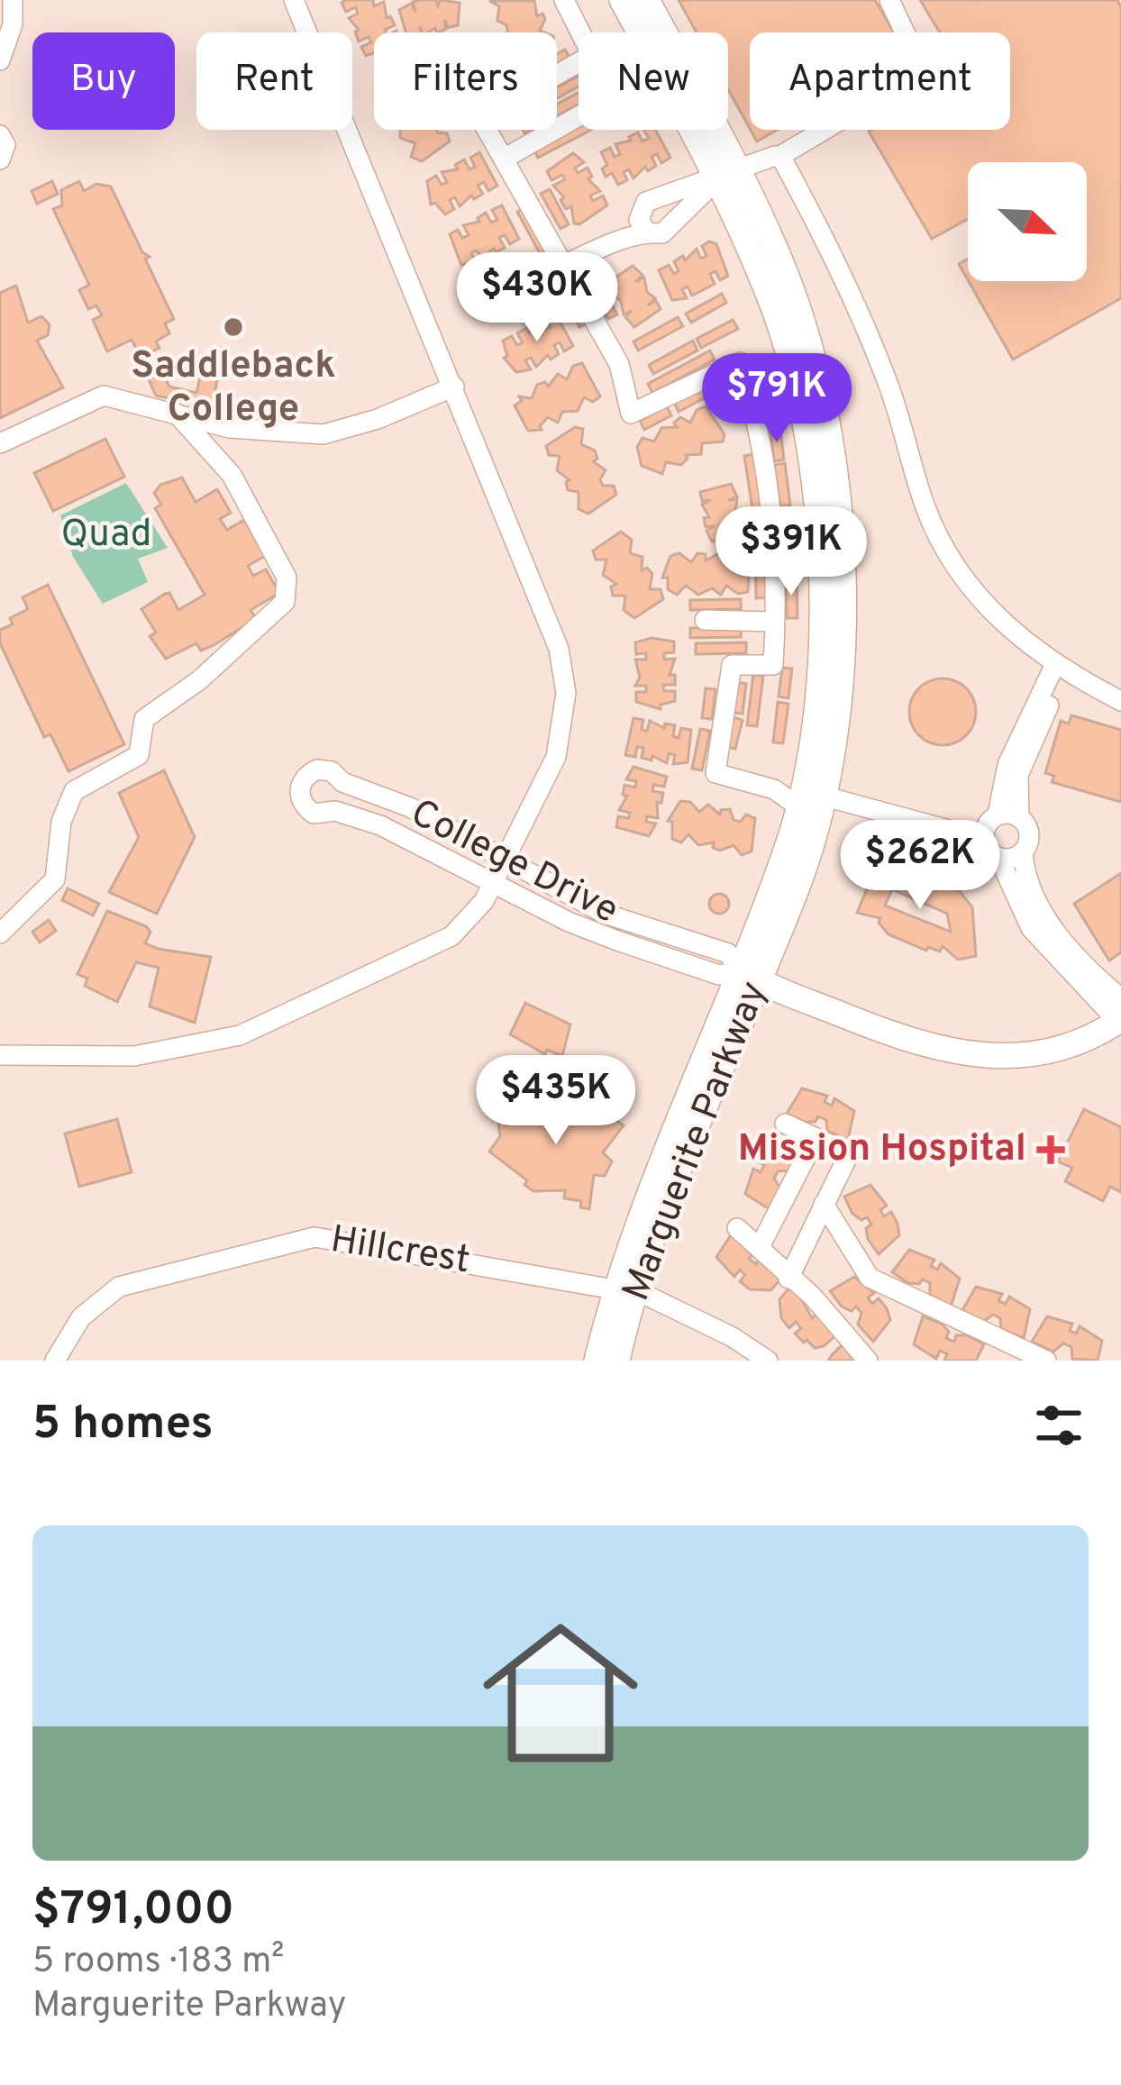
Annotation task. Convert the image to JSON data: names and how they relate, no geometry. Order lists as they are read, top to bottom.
{
  "streets": {
    "main road": ["Marguerite Parkway"],
    "street": ["College Drive", "Hillcrest"]
  },
  "crossings": [
    ["College Drive", "Marguerite Parkway"],
    ["Marguerite Parkway", "Hillcrest"]
  ],
  "parks": ["Quad"],
  "places": {
    "other": ["Saddleback College"],
    "health": ["Mission Hospital"]
  },
  "north": "bottom right",
  "page": {
    "chip": [
      "Buy",
      "Rent",
      "Filters",
      "New",
      "Apartment"
    ],
    "price": [
      "$430K",
      "$791K",
      "$391K",
      "$262K",
      "$435K"
    ],
    "heading": "5 homes",
    "list": [
      {
        "name": "$791,000",
        "note": "5 rooms · 183 m² · Marguerite Parkway"
      }
    ]
  }
}
